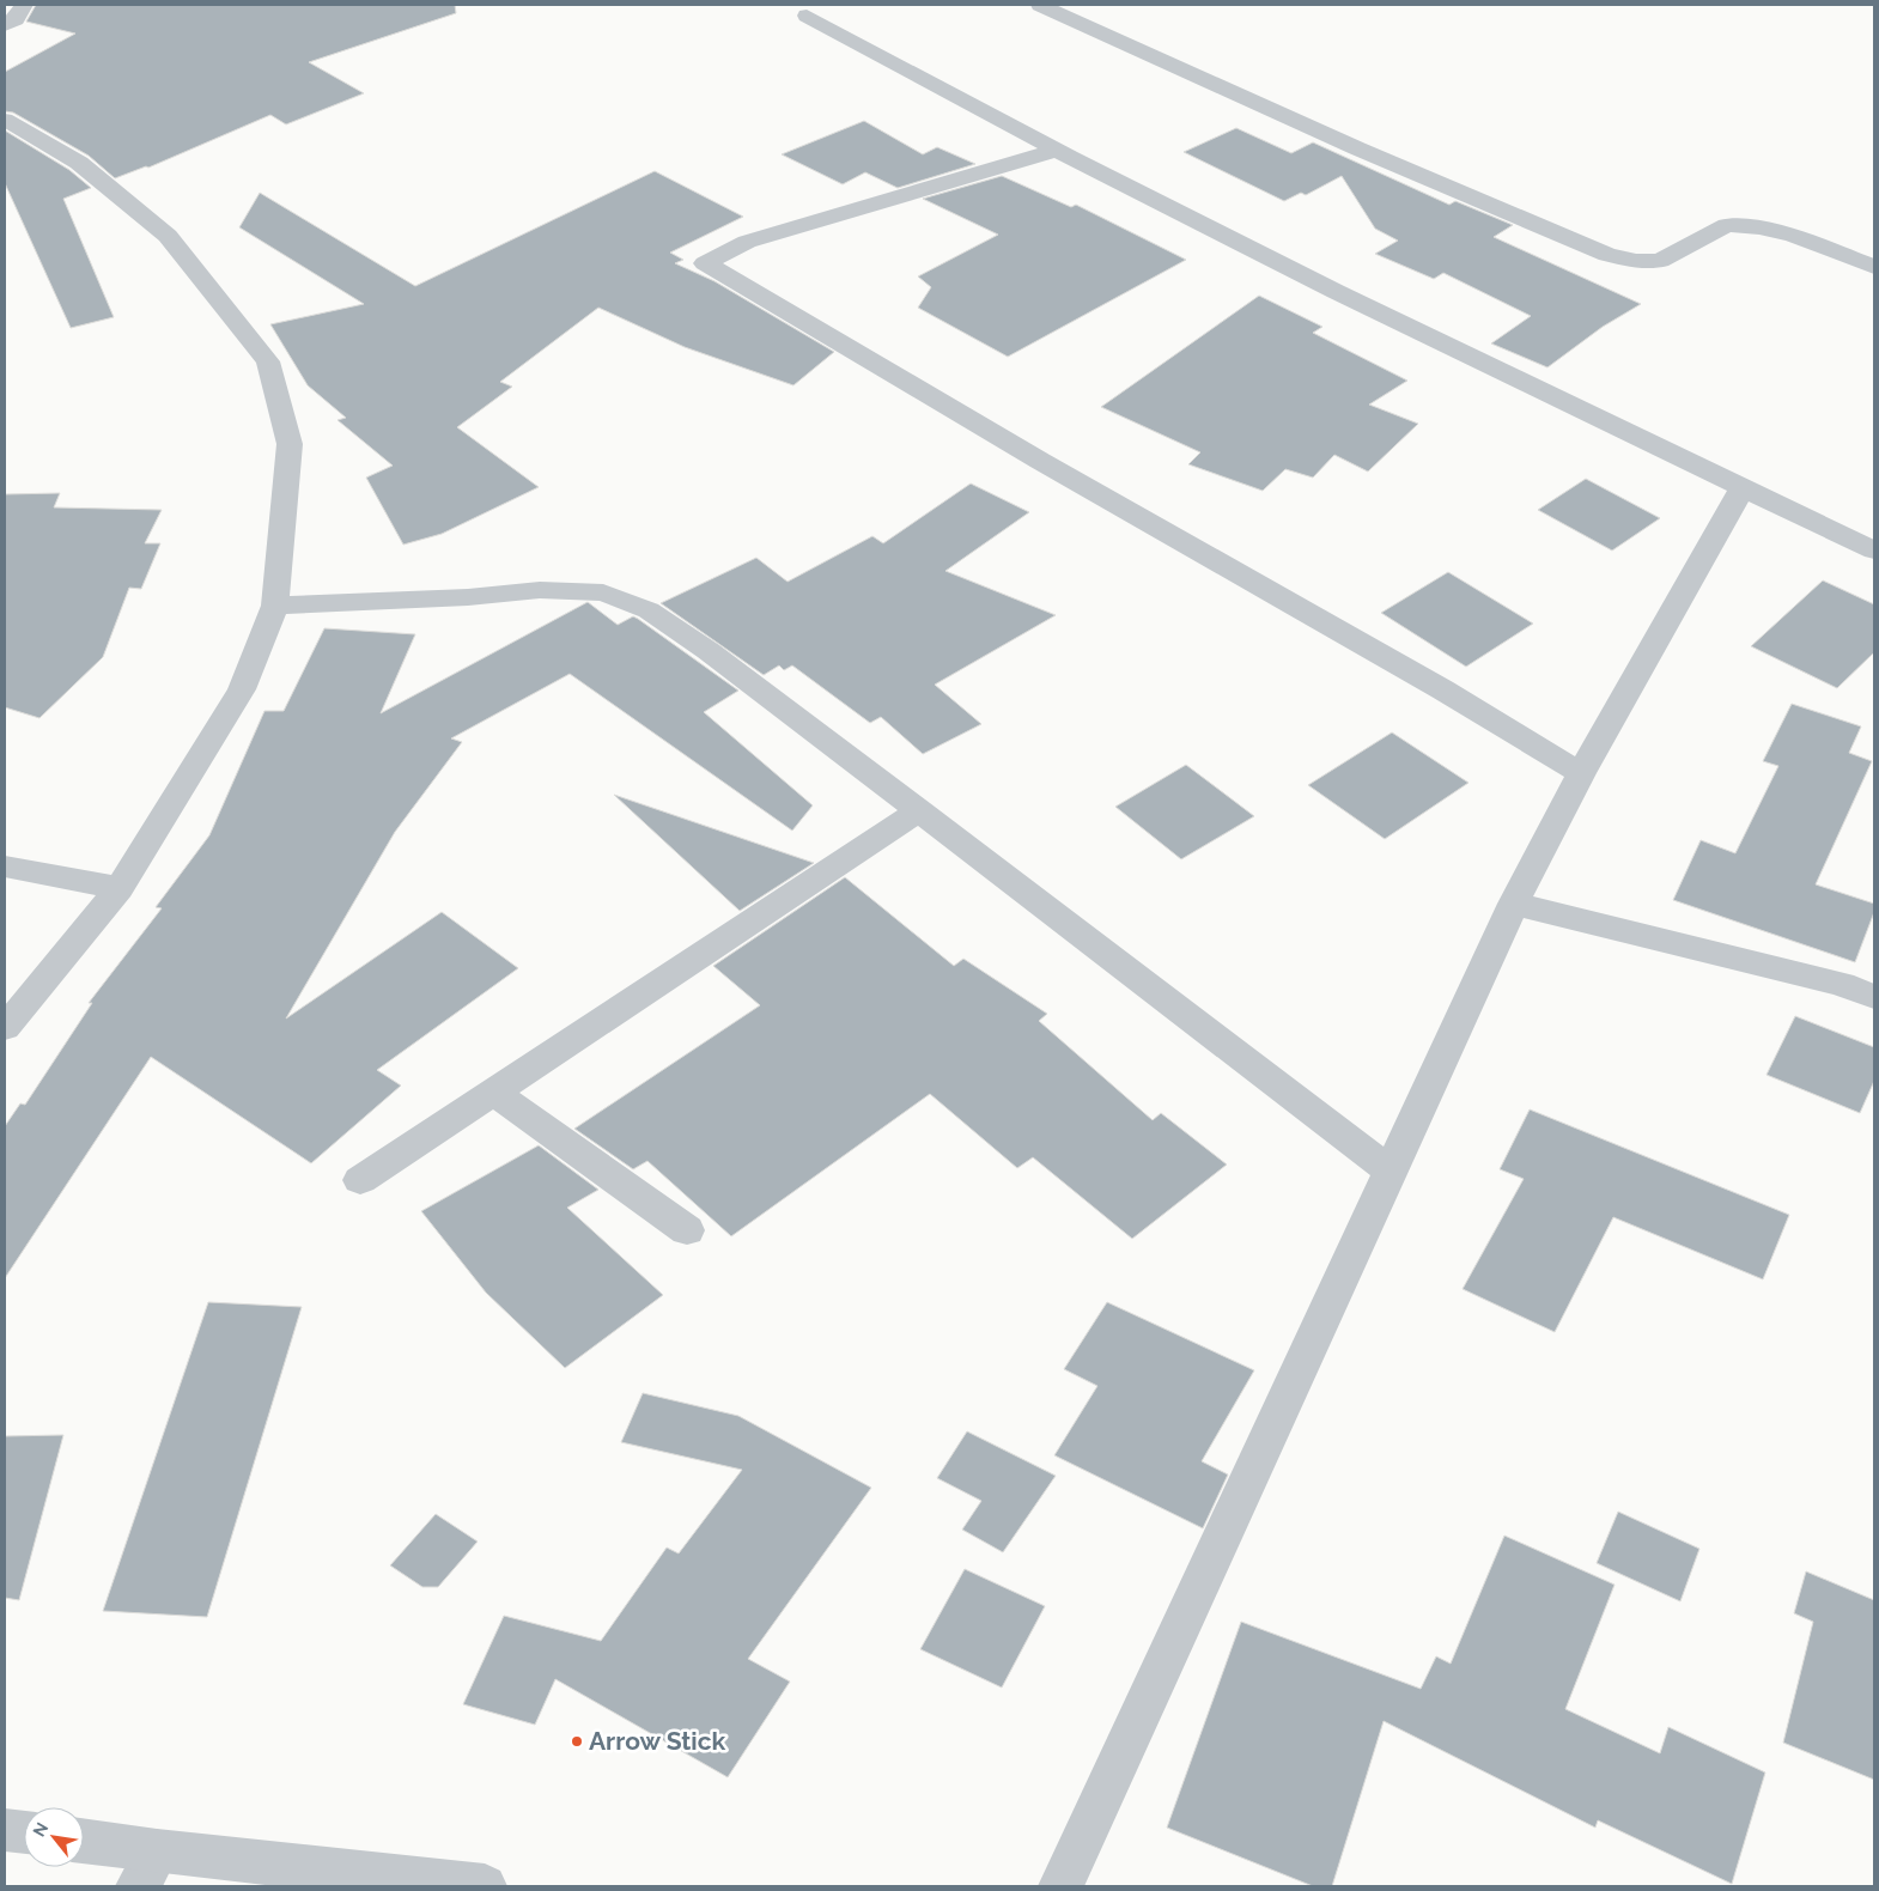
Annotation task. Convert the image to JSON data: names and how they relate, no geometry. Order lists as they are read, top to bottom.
{
  "places": ["Arrow Stick"],
  "north": "top left"
}
